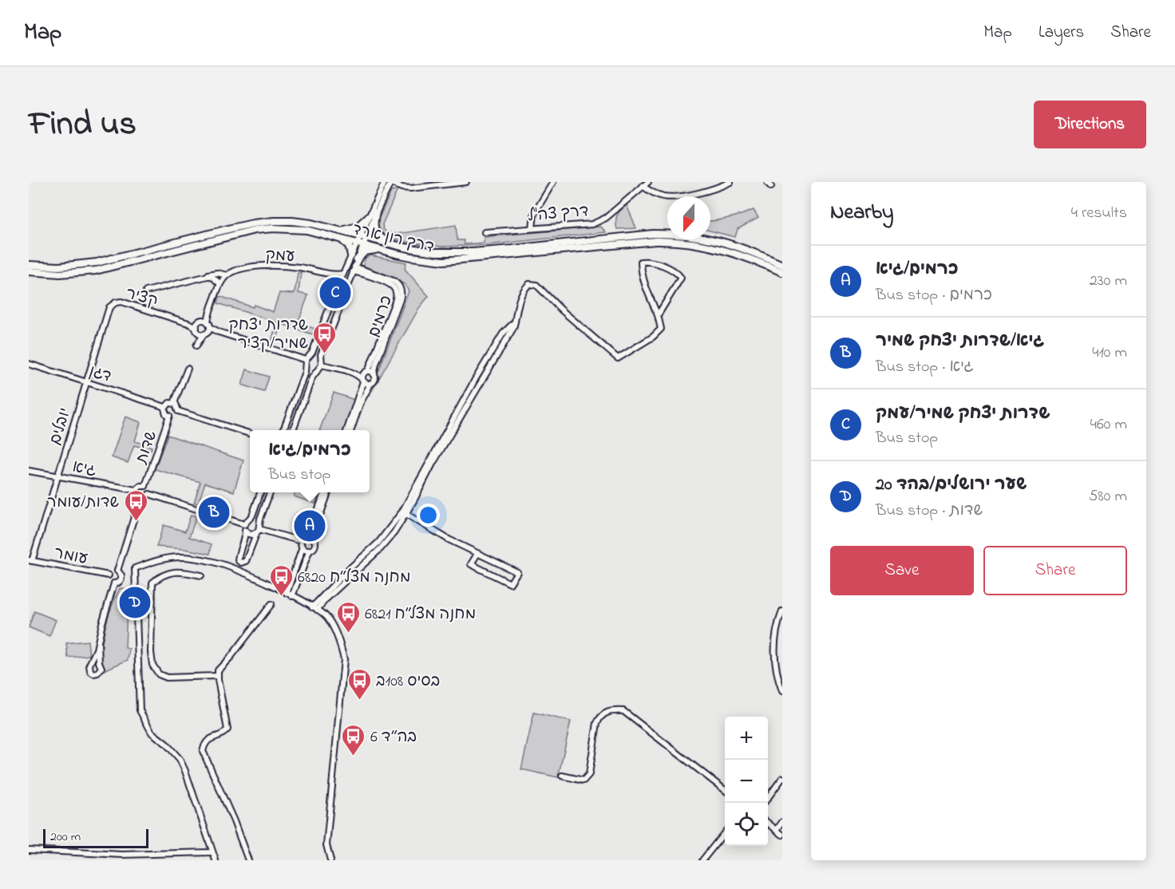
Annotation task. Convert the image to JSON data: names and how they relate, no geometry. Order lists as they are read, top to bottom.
{
  "streets": {
    "main road": ["דרך רון ארד"],
    "street": [
      "דרך צה\"ל",
      "עמק",
      "קציר",
      "כרמים",
      "דגן",
      "יובלים",
      "שדות",
      "גיא",
      "עומר"
    ]
  },
  "crossings": [
    ["עמק", "קציר"],
    ["קציר", "דגן"],
    ["קציר", "יובלים"],
    ["דגן", "יובלים"],
    ["דגן", "שדות"],
    ["יובלים", "גיא"],
    ["יובלים", "עומר"],
    ["שדות", "גיא"]
  ],
  "places": {
    "bus stop": [
      "שדרות יצחק שמיר/קציר",
      "שדות/עומר",
      "מחנה מצל״ח 6820",
      "מחנה מצל״ח 6821",
      "בסיס 108ב",
      "בה״ד 6"
    ]
  },
  "scale_bar": "200 m",
  "north": "bottom",
  "page": {
    "header": "Map",
    "nav": ["Map", "Layers", "Share"],
    "title": "Find us",
    "buttons": [
      "Directions",
      ["Save", "Share"]
    ],
    "heading": ["Nearby", "4 results"],
    "list": [
      {
        "mark": "A",
        "name": "כרמים/גיא",
        "note": "Bus stop · כרמים",
        "value": "230 m"
      },
      {
        "mark": "B",
        "name": "גיא/שדרות יצחק שמיר",
        "note": "Bus stop · גיא",
        "value": "410 m"
      },
      {
        "mark": "C",
        "name": "שדרות יצחק שמיר/עמק",
        "note": "Bus stop",
        "value": "460 m"
      },
      {
        "mark": "D",
        "name": "שער ירושלים/בהד 20",
        "note": "Bus stop · שדות",
        "value": "580 m"
      }
    ],
    "pins": [
      "C",
      "B",
      "A",
      "D"
    ],
    "popup": ["כרמים/גיא", "Bus stop"],
    "map_buttons": ["+", "−"],
    "scale": "200 m"
  }
}
